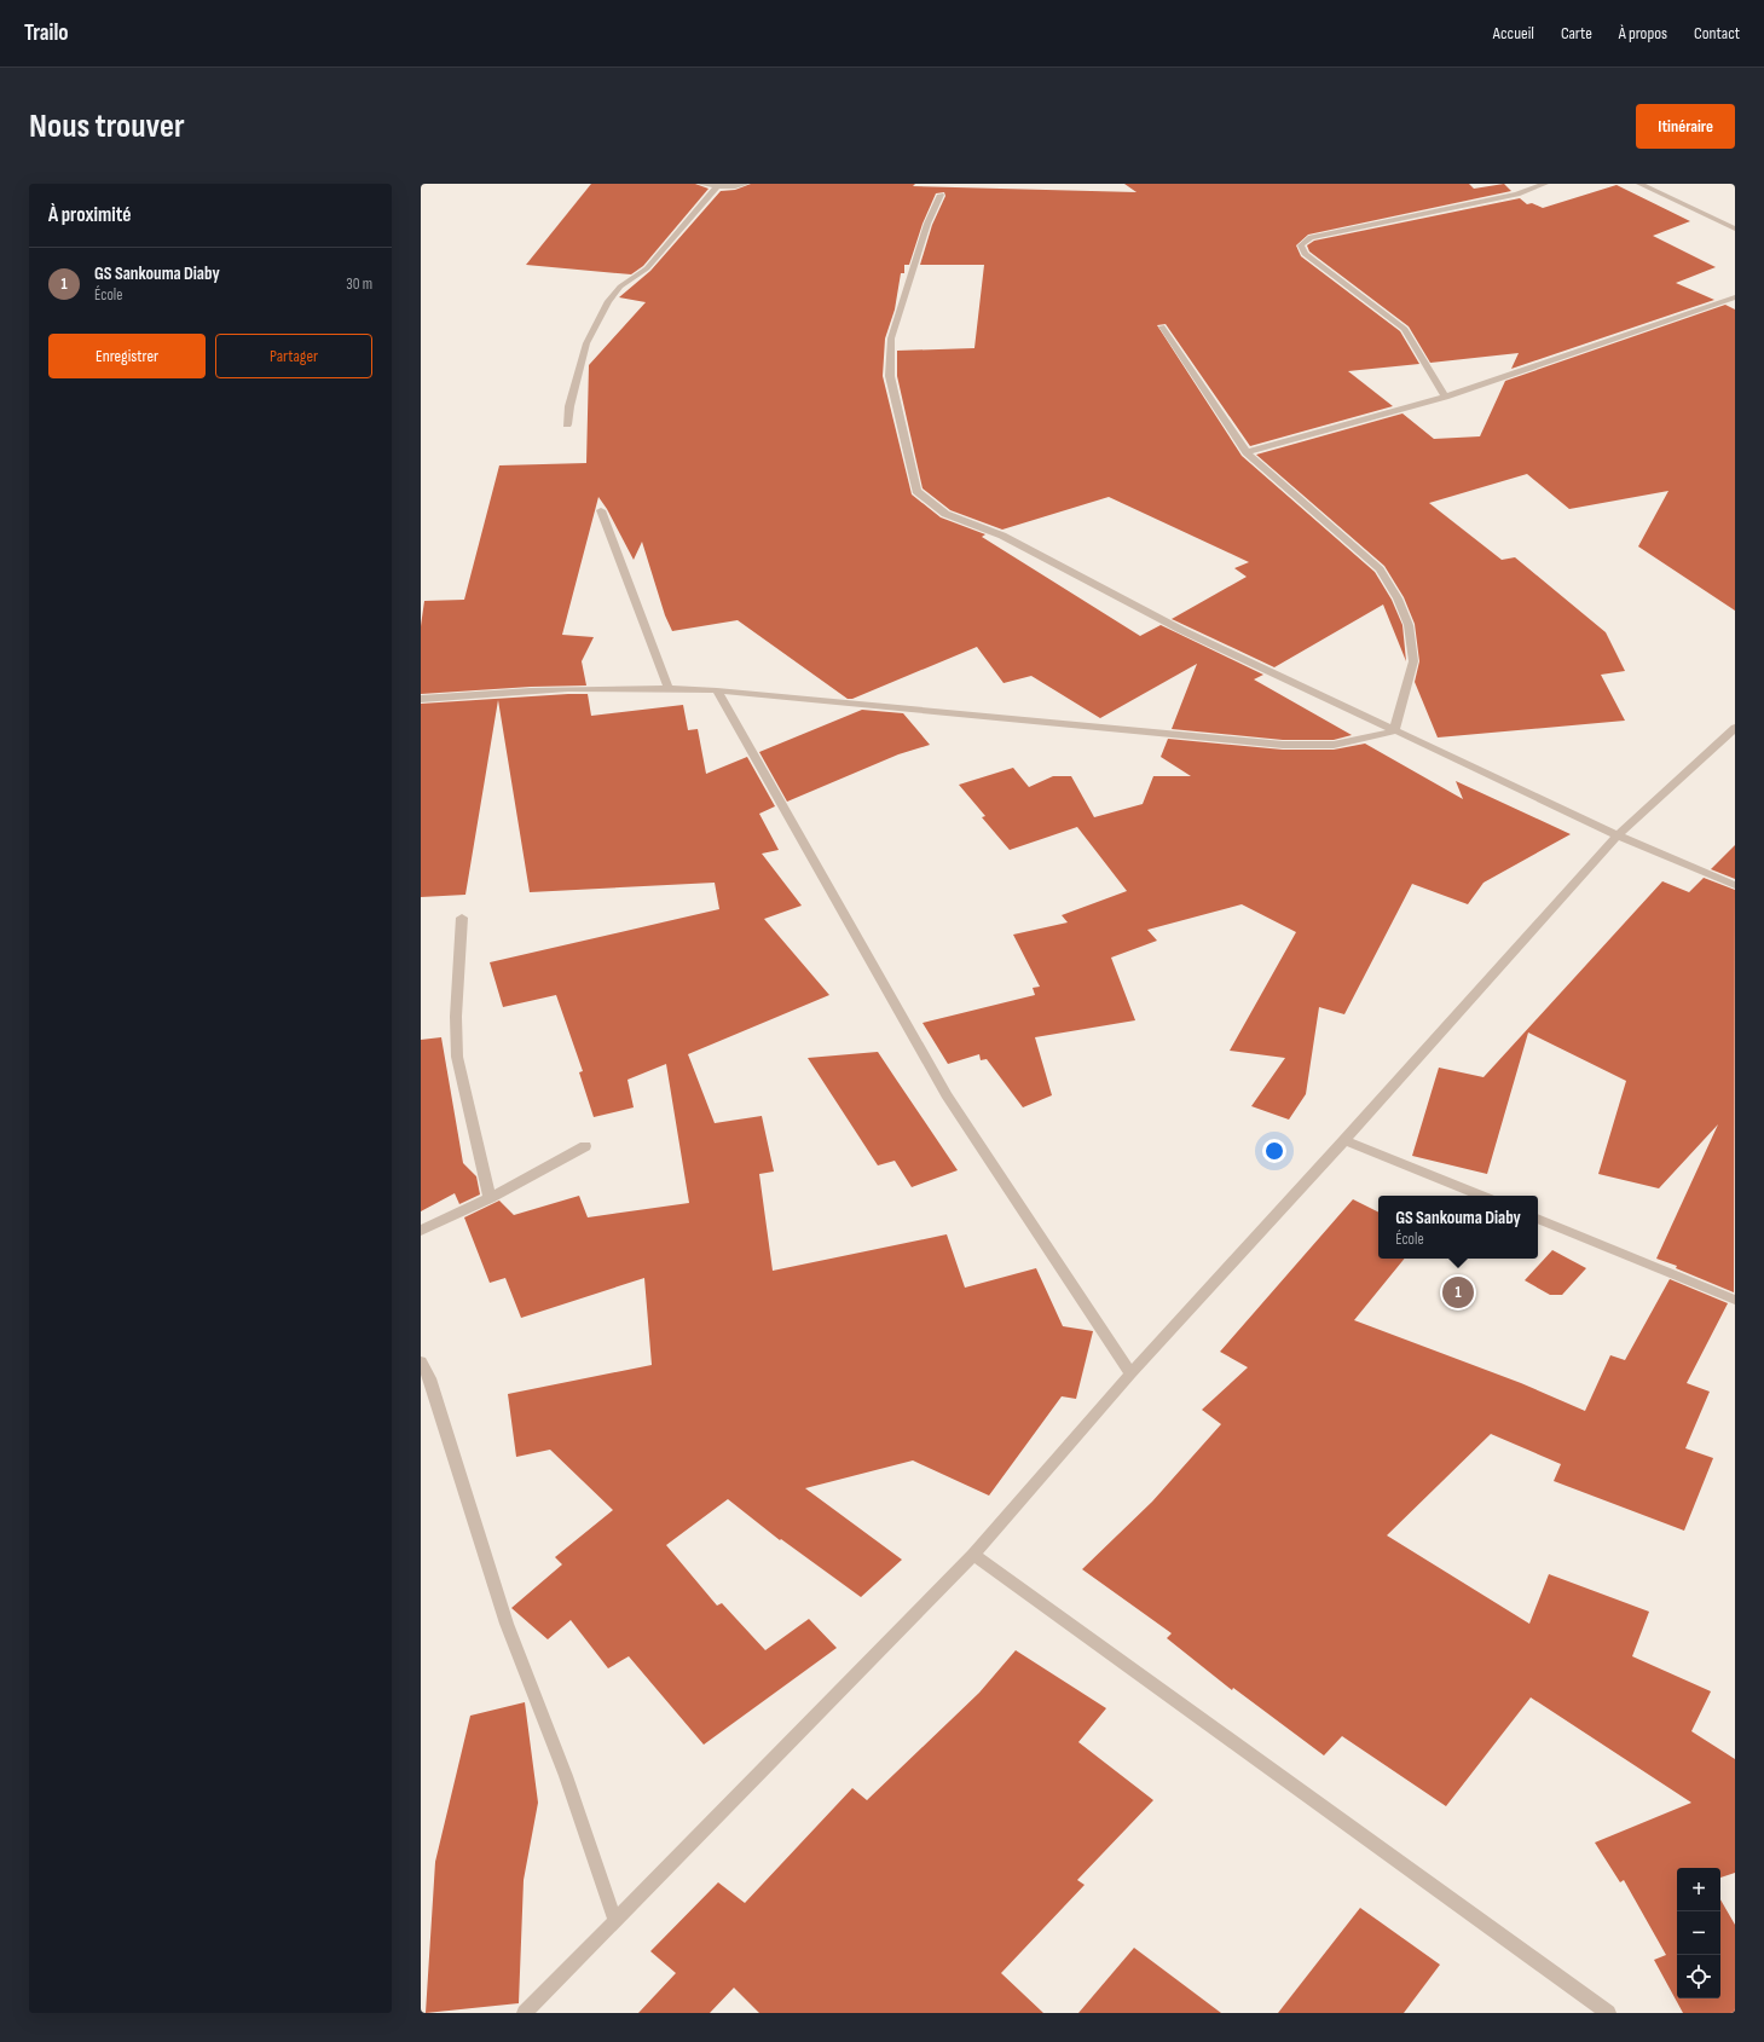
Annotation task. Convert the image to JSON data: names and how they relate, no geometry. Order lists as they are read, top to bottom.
{
  "page": {
    "header": "Trailo",
    "nav": [
      "Accueil",
      "Carte",
      "À propos",
      "Contact"
    ],
    "buttons": [
      "Itinéraire",
      ["Enregistrer", "Partager"]
    ],
    "title": "Nous trouver",
    "heading": "À proximité",
    "list": [
      {
        "mark": "1",
        "name": "GS Sankouma Diaby",
        "note": "École",
        "value": "30 m"
      }
    ],
    "popup": ["GS Sankouma Diaby", "École"],
    "pins": "1",
    "map_buttons": ["+", "−"]
  }
}
